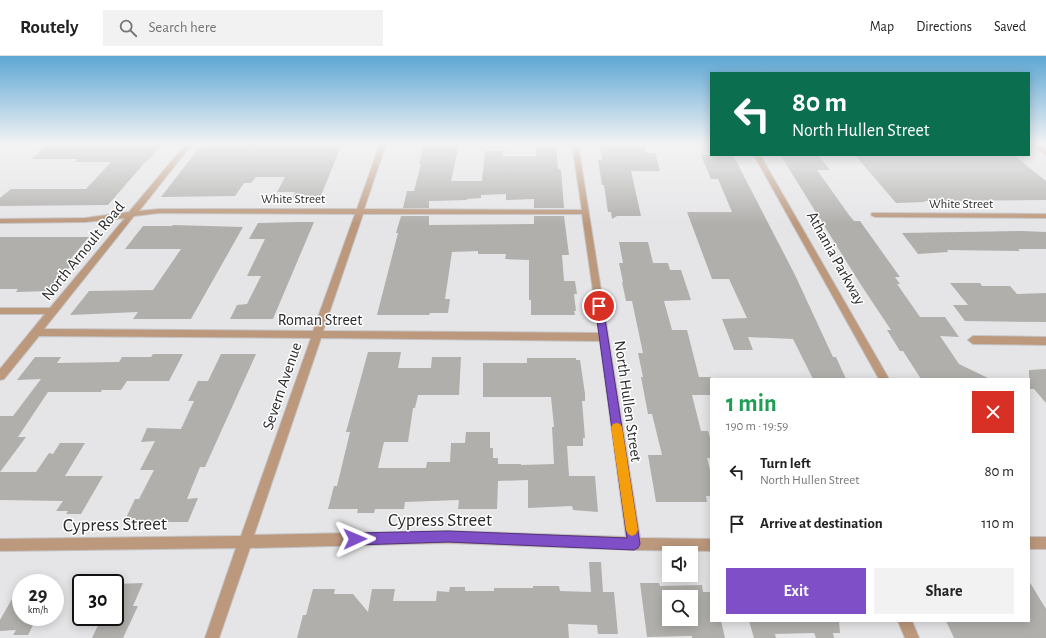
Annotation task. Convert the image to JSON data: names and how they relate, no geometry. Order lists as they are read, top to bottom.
{
  "streets": {
    "street": [
      "White Street",
      "North Arnoult Road",
      "Athania Parkway",
      "Roman Street",
      "Severn Avenue",
      "North Hullen Street",
      "Cypress Street"
    ]
  },
  "crossings": [
    ["White Street", "North Arnoult Road"],
    ["White Street", "Severn Avenue"],
    ["White Street", "North Hullen Street"],
    ["North Arnoult Road", "Roman Street"],
    ["Roman Street", "Severn Avenue"],
    ["Roman Street", "North Hullen Street"],
    ["Severn Avenue", "Cypress Street"],
    ["North Hullen Street", "Cypress Street"]
  ],
  "page": {
    "header": "Routely",
    "search": "Search here",
    "nav": ["Map", "Directions", "Saved"],
    "turn": ["80 m", "North Hullen Street"],
    "heading": ["1 min", "190 m · 19:59"],
    "list": [
      {
        "name": "Turn left",
        "note": "North Hullen Street",
        "value": "80 m"
      },
      {
        "name": "Arrive at destination",
        "value": "110 m"
      }
    ],
    "buttons": ["Exit", "Share"],
    "speed": "29 km/h",
    "limit": "30"
  }
}
